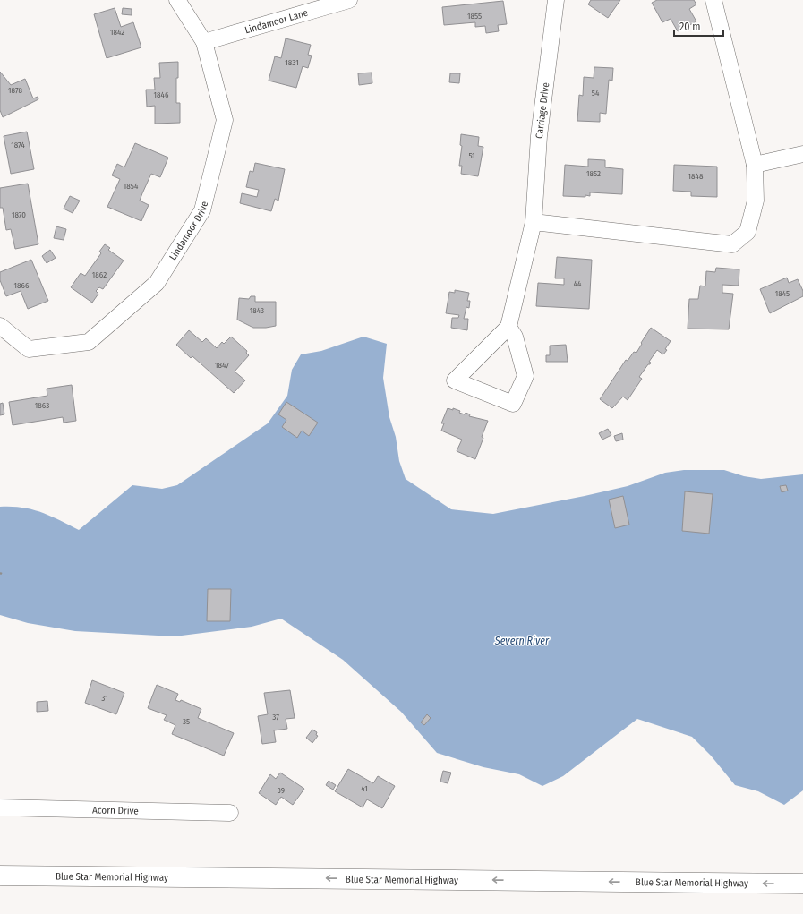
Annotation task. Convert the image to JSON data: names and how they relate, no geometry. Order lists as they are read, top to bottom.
{
  "streets": {
    "highway": ["Blue Star Memorial Highway"],
    "street": [
      "Lindamoor Lane",
      "Carriage Drive",
      "Lindamoor Drive",
      "Acorn Drive"
    ]
  },
  "crossings": [
    ["Lindamoor Lane", "Lindamoor Drive"]
  ],
  "one_way": ["Blue Star Memorial Highway"],
  "water": ["Severn River"],
  "house_numbers": [
    "1855",
    "1842",
    "1831",
    "1878",
    "54",
    "1846",
    "1874",
    "51",
    "1852",
    "1848",
    "1854",
    "1870",
    "1862",
    "44",
    "1866",
    "1845",
    "1843",
    "1847",
    "1863",
    "31",
    "37",
    "35",
    "41",
    "39"
  ],
  "scale_bar": "20 m"
}
